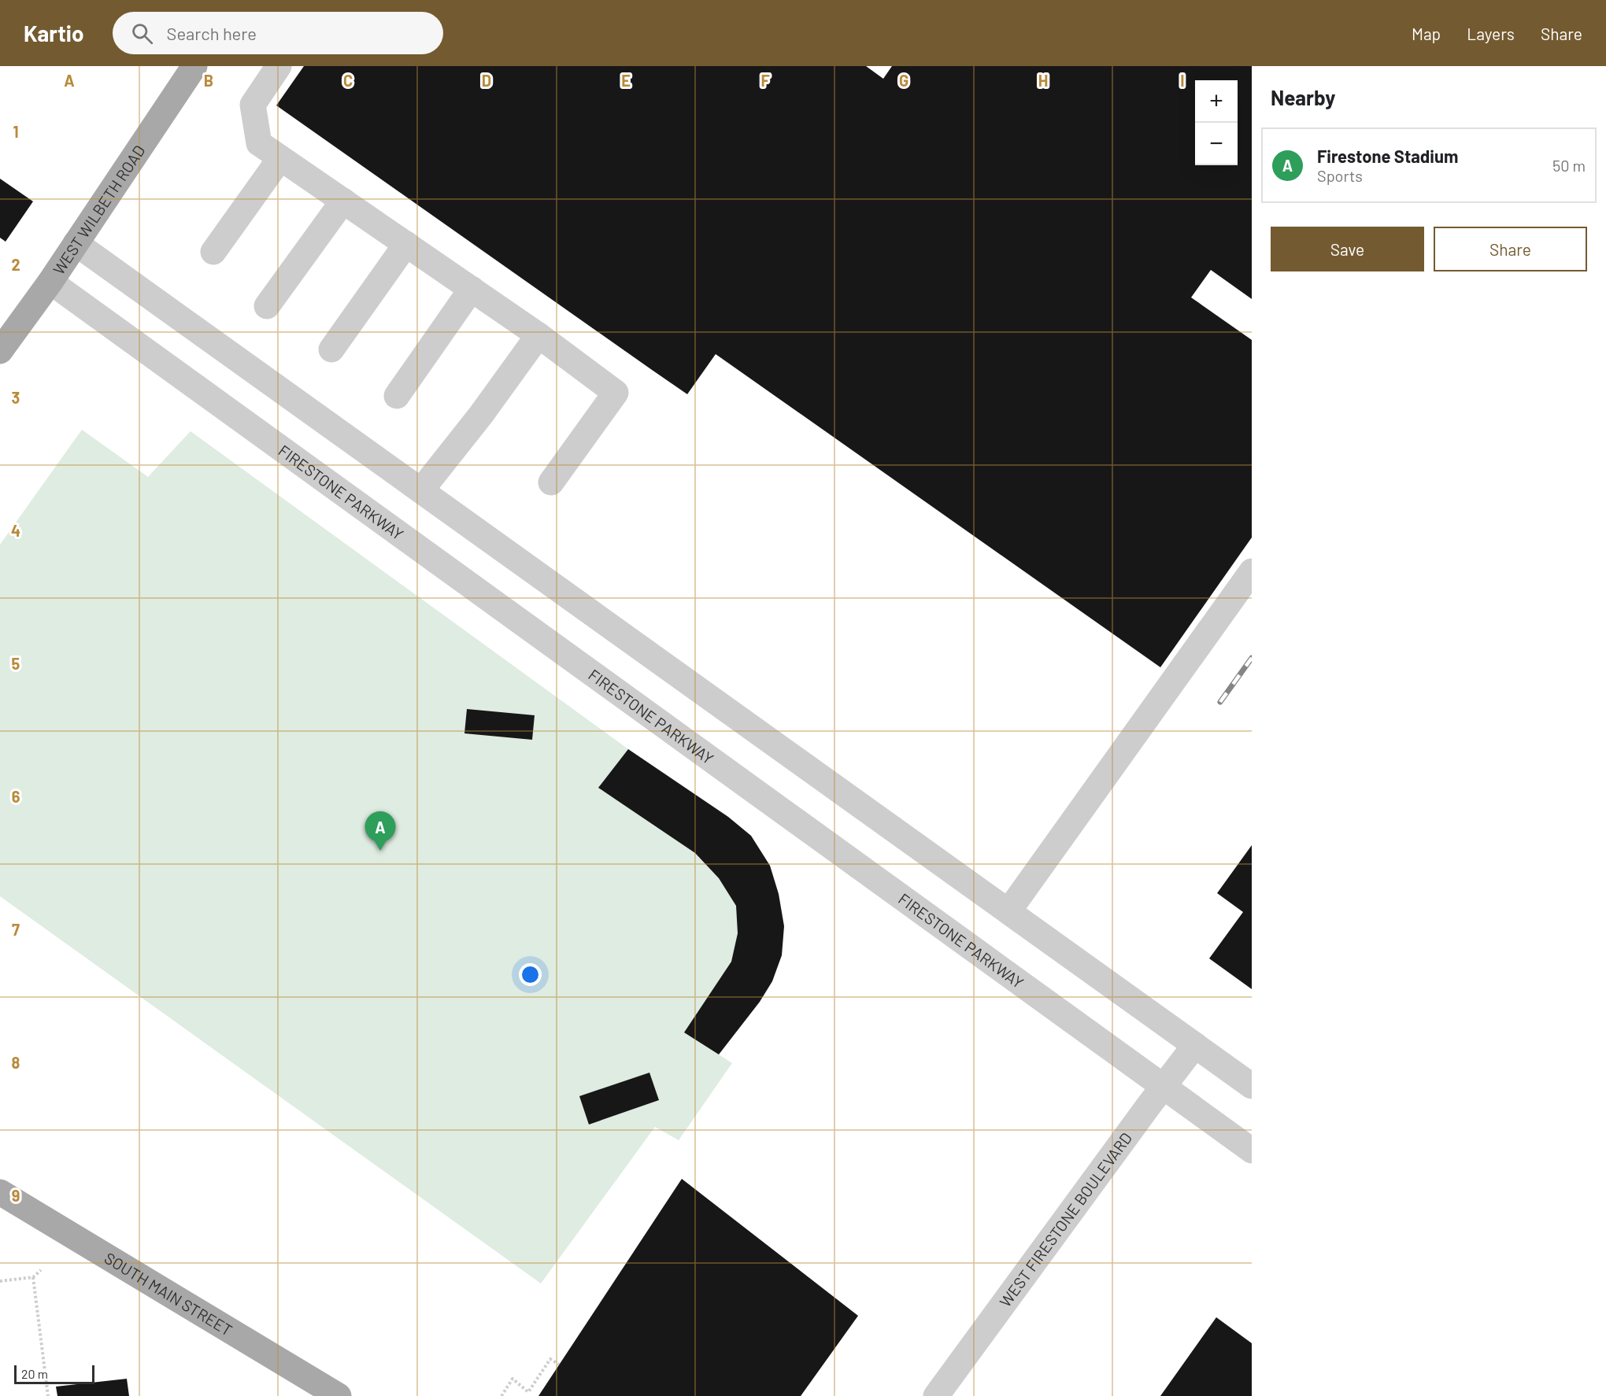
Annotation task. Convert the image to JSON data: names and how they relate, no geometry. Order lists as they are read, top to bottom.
{
  "streets": {
    "main road": ["WEST WILBETH ROAD", "SOUTH MAIN STREET"],
    "street": ["FIRESTONE PARKWAY", "WEST FIRESTONE BOULEVARD"]
  },
  "crossings": [
    ["WEST WILBETH ROAD", "FIRESTONE PARKWAY"],
    ["FIRESTONE PARKWAY", "WEST FIRESTONE BOULEVARD"]
  ],
  "scale_bar": "20 m",
  "page": {
    "header": "Kartio",
    "search": "Search here",
    "nav": ["Map", "Layers", "Share"],
    "heading": "Nearby",
    "map_buttons": ["+", "−"],
    "list": [
      {
        "mark": "A",
        "name": "Firestone Stadium",
        "note": "Sports",
        "value": "50 m"
      }
    ],
    "buttons": ["Save", "Share"],
    "pins": "A",
    "scale": "20 m"
  },
  "grid": {
    "columns": [
      "A",
      "B",
      "C",
      "D",
      "E",
      "F",
      "G",
      "H",
      "I"
    ],
    "rows": [
      "1",
      "2",
      "3",
      "4",
      "5",
      "6",
      "7",
      "8",
      "9"
    ]
  }
}
